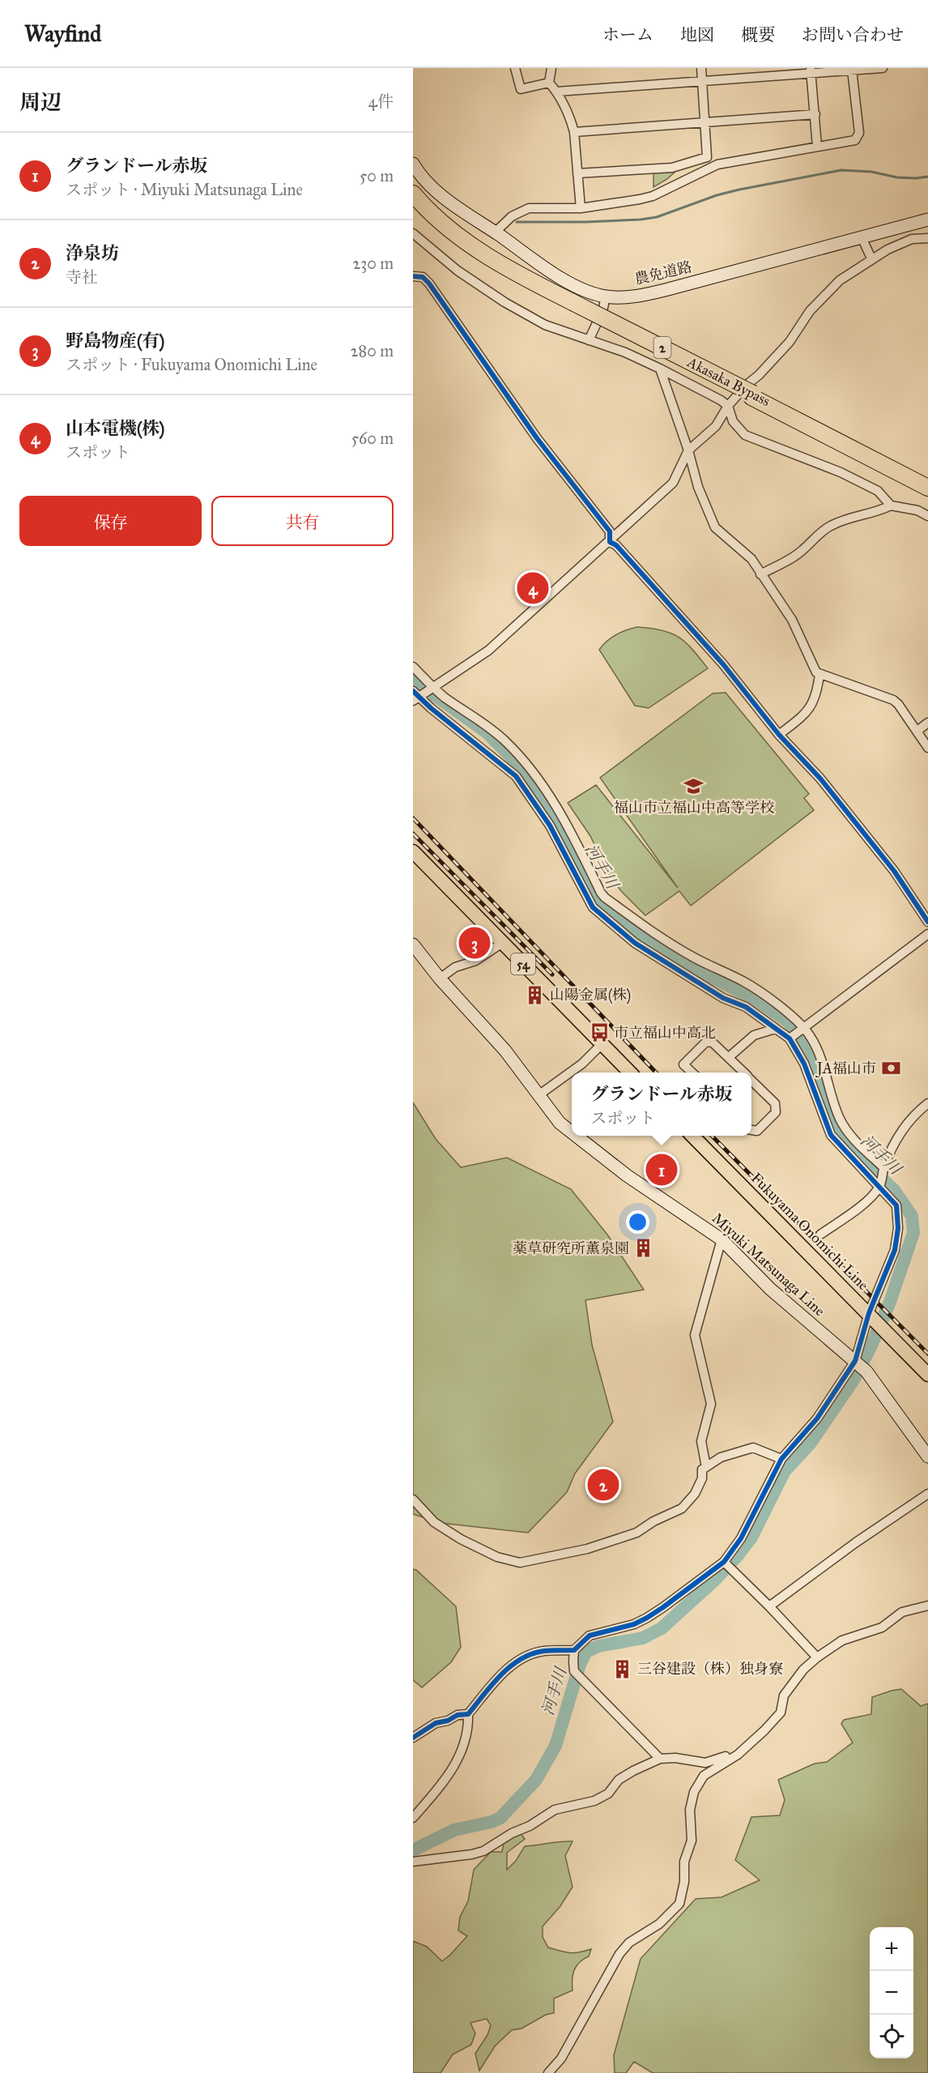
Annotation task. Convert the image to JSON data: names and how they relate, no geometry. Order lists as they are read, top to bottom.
{
  "streets": {
    "highway": ["2", "Akasaka Bypass"],
    "main road": [
      "農免道路",
      "54",
      "Fukuyama Onomichi Line",
      "Miyuki Matsunaga Line"
    ]
  },
  "water": ["河手川"],
  "places": {
    "school or university": ["福山市立福山中高等学校"],
    "building": ["山陽金属(株)", "薬草研究所薫泉園", "三谷建設（株）独身寮"],
    "bus stop": ["市立福山中高北"],
    "bank": ["JA福山市"]
  },
  "page": {
    "header": "Wayfind",
    "nav": [
      "ホーム",
      "地図",
      "概要",
      "お問い合わせ"
    ],
    "heading": ["周辺", "4件"],
    "list": [
      {
        "mark": "1",
        "name": "グランドール赤坂",
        "note": "スポット · Miyuki Matsunaga Line",
        "value": "50 m"
      },
      {
        "mark": "2",
        "name": "浄泉坊",
        "note": "寺社",
        "value": "230 m"
      },
      {
        "mark": "3",
        "name": "野島物産(有)",
        "note": "スポット · Fukuyama Onomichi Line",
        "value": "280 m"
      },
      {
        "mark": "4",
        "name": "山本電機(株)",
        "note": "スポット",
        "value": "560 m"
      }
    ],
    "buttons": ["保存", "共有"],
    "pins": [
      "4",
      "3",
      "1",
      "2"
    ],
    "popup": ["グランドール赤坂", "スポット"],
    "map_buttons": ["+", "−"]
  }
}
